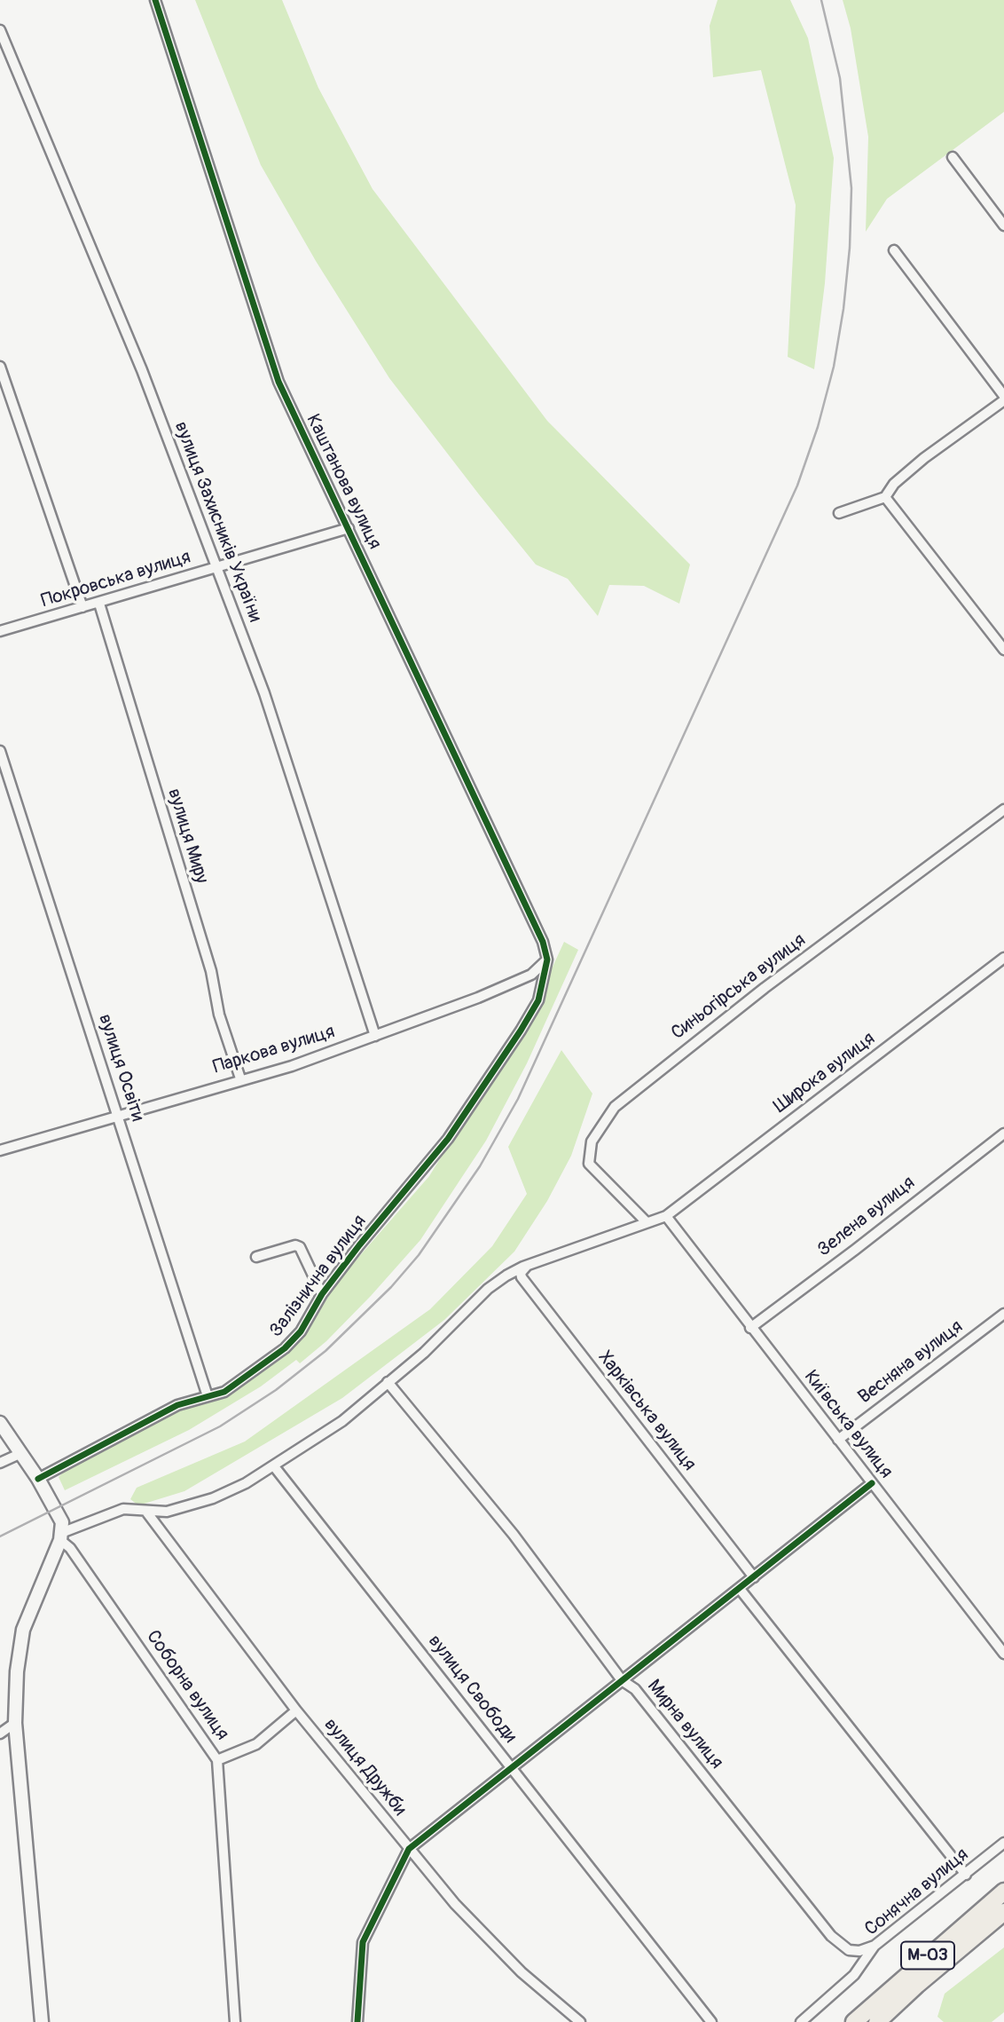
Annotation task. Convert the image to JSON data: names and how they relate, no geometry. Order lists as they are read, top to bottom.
{
  "streets": {
    "highway": ["М-03"],
    "street": [
      "Каштанова вулиця",
      "вулиця Захисників України",
      "Покровська вулиця",
      "вулиця Миру",
      "Синьогірська вулиця",
      "Паркова вулиця",
      "вулиця Освіти",
      "Широка вулиця",
      "Зелена вулиця",
      "Залізнична вулиця",
      "Весняна вулиця",
      "Харківська вулиця",
      "Київська вулиця",
      "Соборна вулиця",
      "вулиця Свободи",
      "Мирна вулиця",
      "вулиця Дружби",
      "Сонячна вулиця"
    ]
  },
  "crossings": [
    ["Каштанова вулиця", "Покровська вулиця"],
    ["Каштанова вулиця", "Паркова вулиця"],
    ["Каштанова вулиця", "Залізнична вулиця"],
    ["вулиця Захисників України", "Покровська вулиця"],
    ["вулиця Захисників України", "Паркова вулиця"],
    ["Покровська вулиця", "вулиця Миру"],
    ["вулиця Миру", "Паркова вулиця"],
    ["Синьогірська вулиця", "Широка вулиця"],
    ["Паркова вулиця", "вулиця Освіти"],
    ["Паркова вулиця", "Залізнична вулиця"],
    ["вулиця Освіти", "Залізнична вулиця"],
    ["Широка вулиця", "Харківська вулиця"],
    ["Широка вулиця", "Київська вулиця"],
    ["Широка вулиця", "Соборна вулиця"],
    ["Широка вулиця", "вулиця Свободи"],
    ["Широка вулиця", "Мирна вулиця"],
    ["Широка вулиця", "вулиця Дружби"],
    ["Зелена вулиця", "Київська вулиця"],
    ["Весняна вулиця", "Київська вулиця"],
    ["Мирна вулиця", "Сонячна вулиця"]
  ]
}
